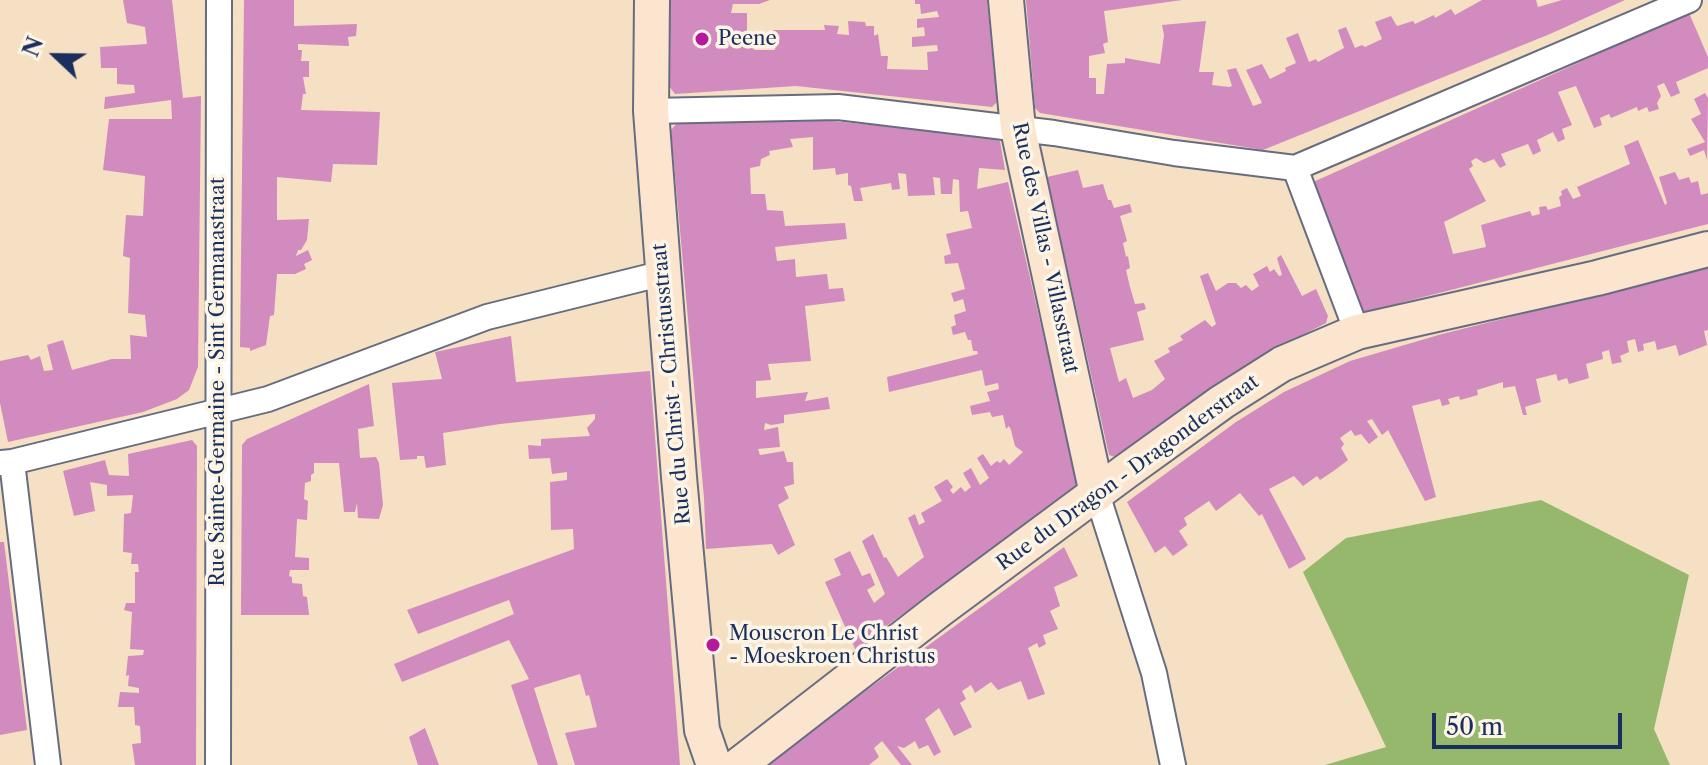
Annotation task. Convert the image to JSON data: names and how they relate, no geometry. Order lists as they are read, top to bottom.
{
  "streets": {
    "street": [
      "Rue des Villas - Villasstraat",
      "Rue Sainte-Germaine - Sint Germanastraat",
      "Rue du Christ - Christusstraat",
      "Rue du Dragon - Dragonderstraat"
    ]
  },
  "crossings": [
    ["Rue des Villas - Villasstraat", "Rue du Dragon - Dragonderstraat"]
  ],
  "places": ["Peene", "Mouscron Le Christ - Moeskroen Christus"],
  "scale_bar": "50 m",
  "north": "left"
}
